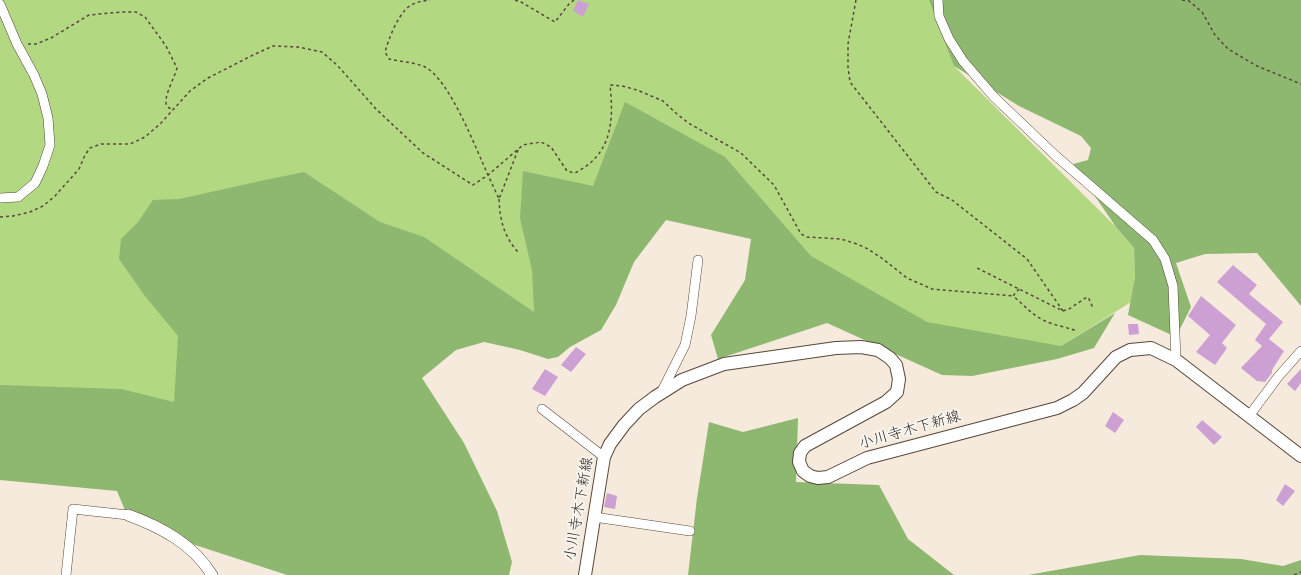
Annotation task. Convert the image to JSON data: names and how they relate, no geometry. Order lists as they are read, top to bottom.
{
  "streets": {
    "main road": ["小川寺木下新線"]
  }
}
